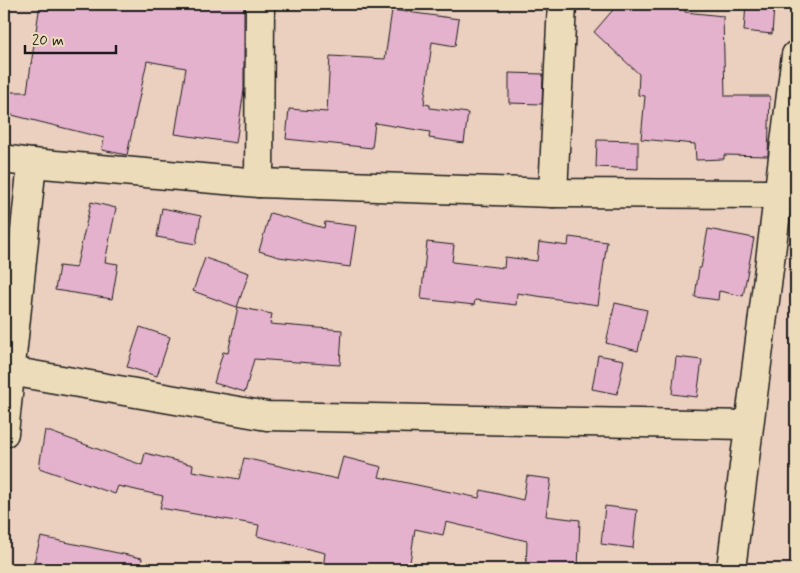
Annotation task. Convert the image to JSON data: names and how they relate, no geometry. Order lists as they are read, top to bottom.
{
  "scale_bar": "20 m"
}
